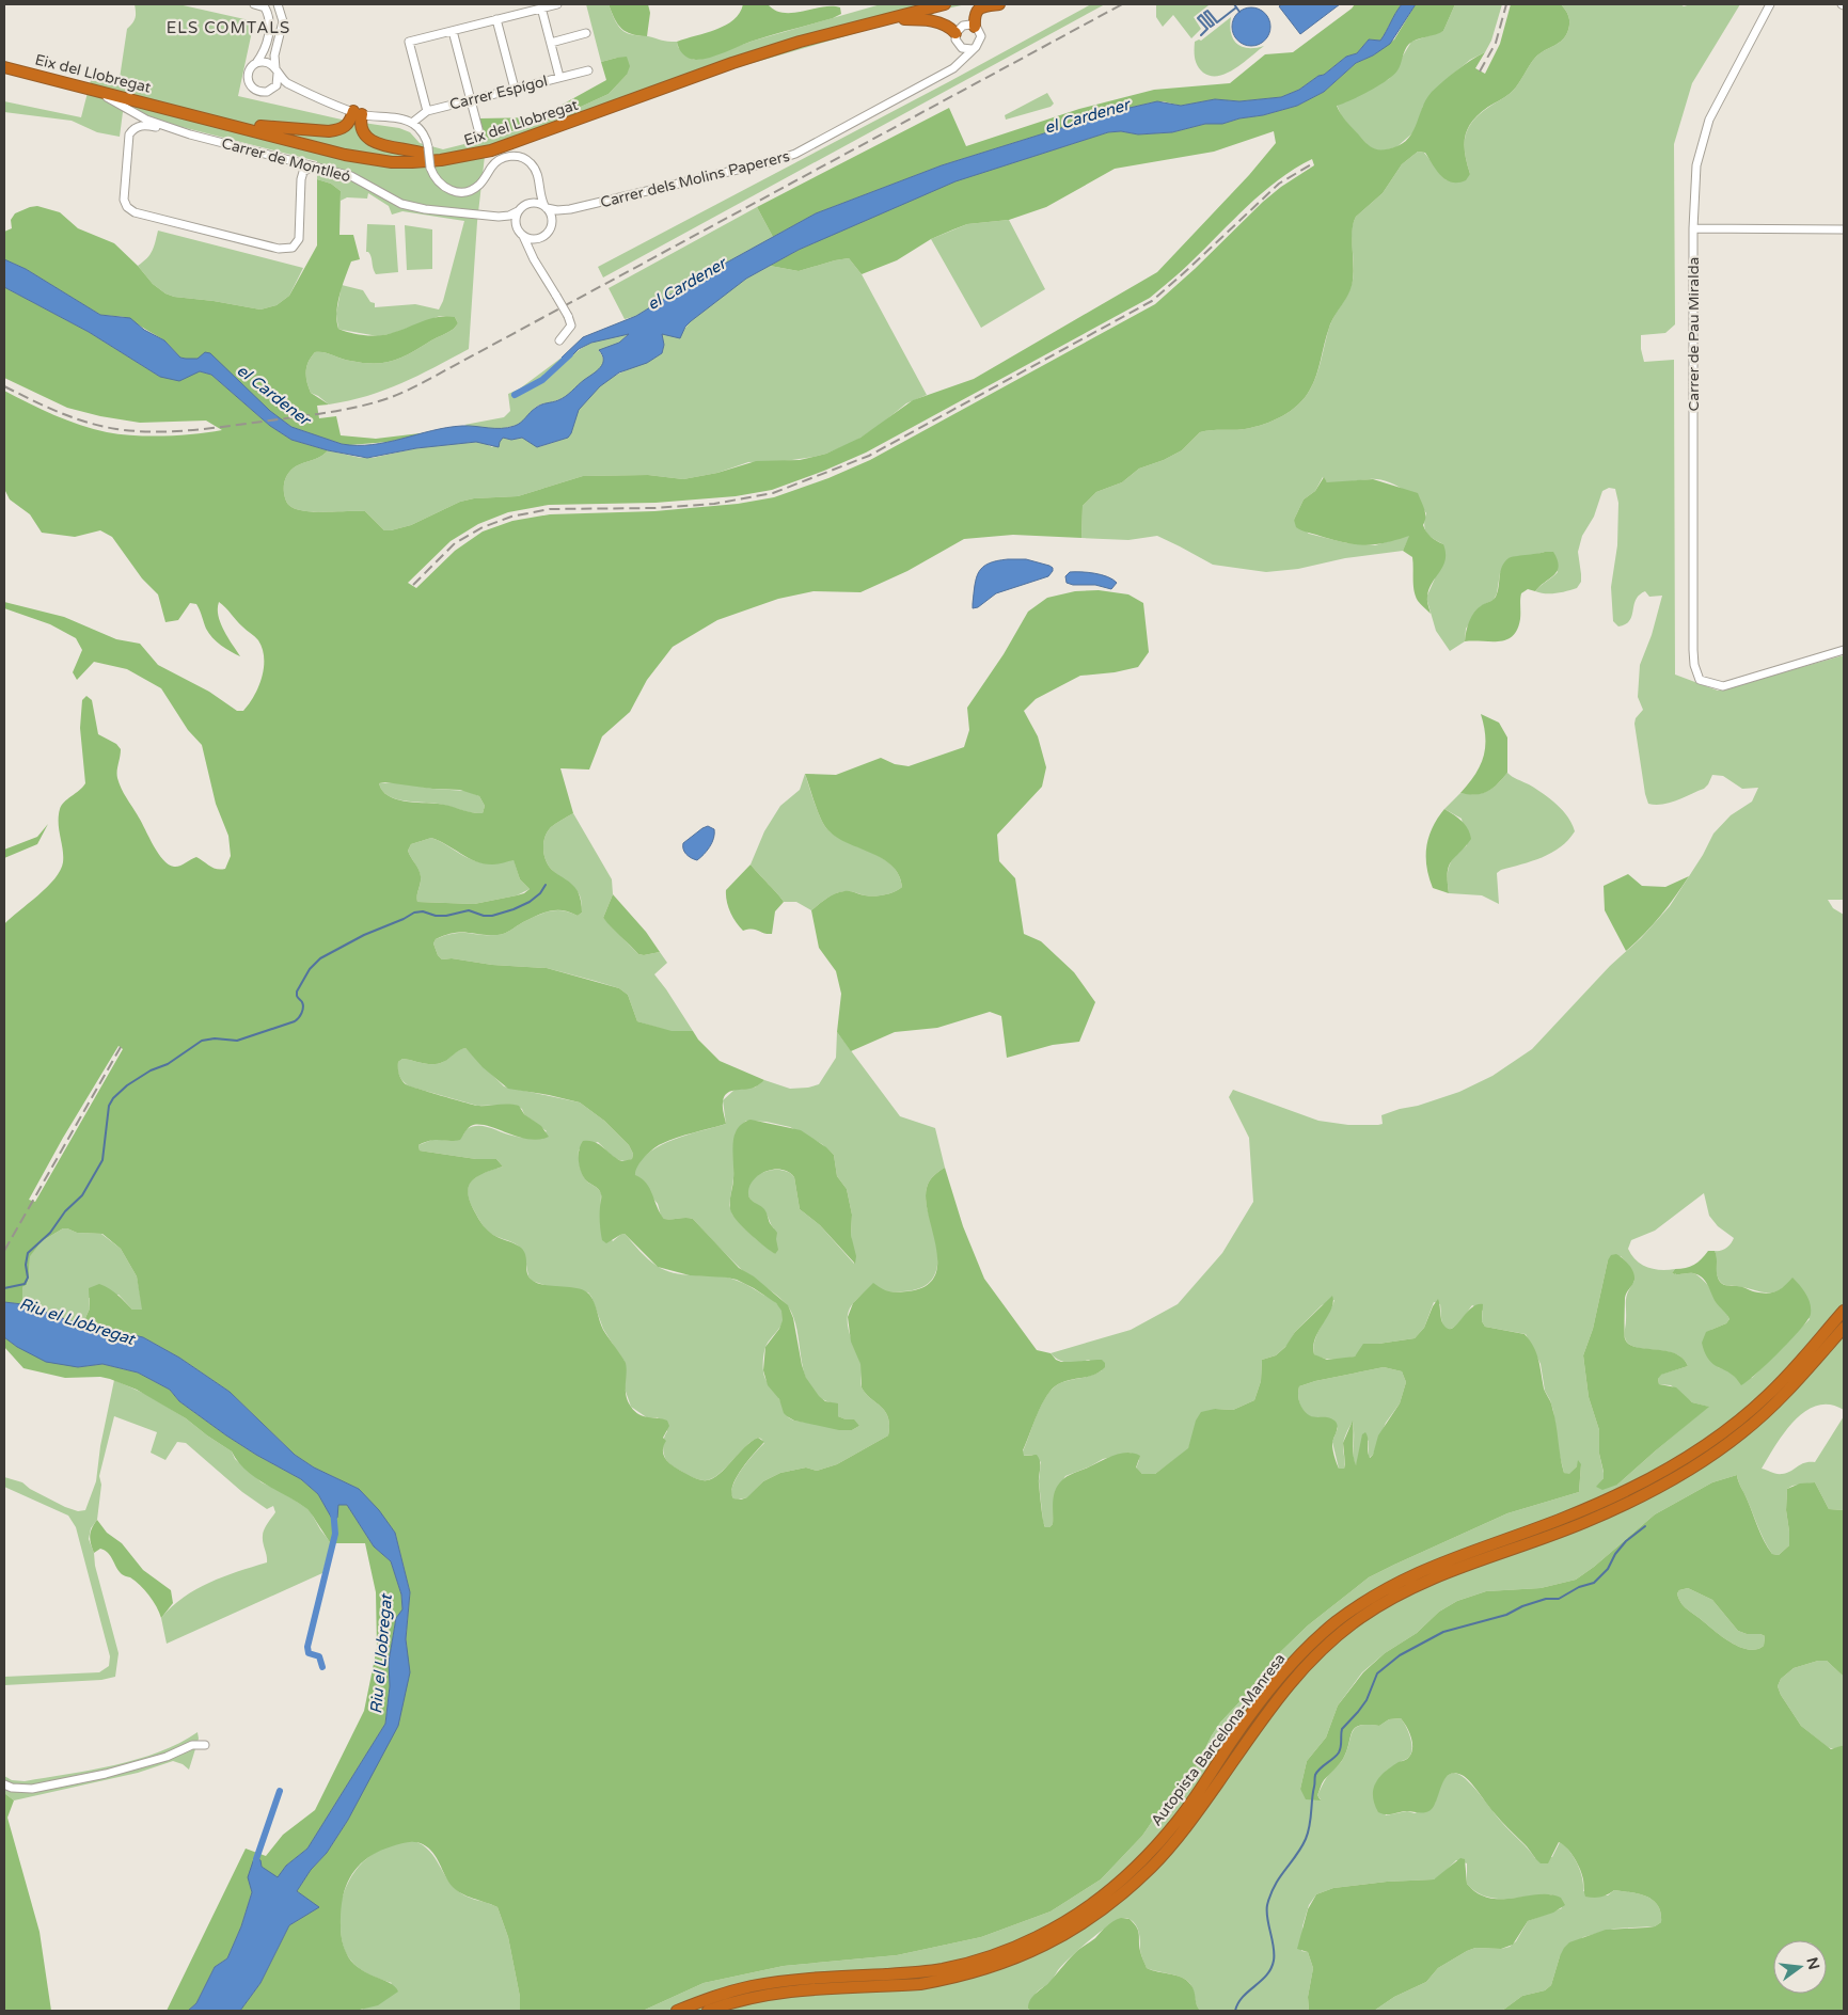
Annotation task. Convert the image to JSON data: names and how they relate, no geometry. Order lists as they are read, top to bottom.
{
  "streets": {
    "highway": ["Eix del Llobregat", "Autopista Barcelona-Manresa"],
    "street": [
      "Carrer Espígol",
      "Carrer de Montlleó",
      "Carrer dels Molins Paperers",
      "Carrer de Pau Miralda"
    ]
  },
  "crossings": [
    ["Carrer de Montlleó", "Carrer dels Molins Paperers"]
  ],
  "districts": ["ELS COMTALS"],
  "water": ["el Cardener", "Riu el Llobregat"],
  "north": "right"
}
